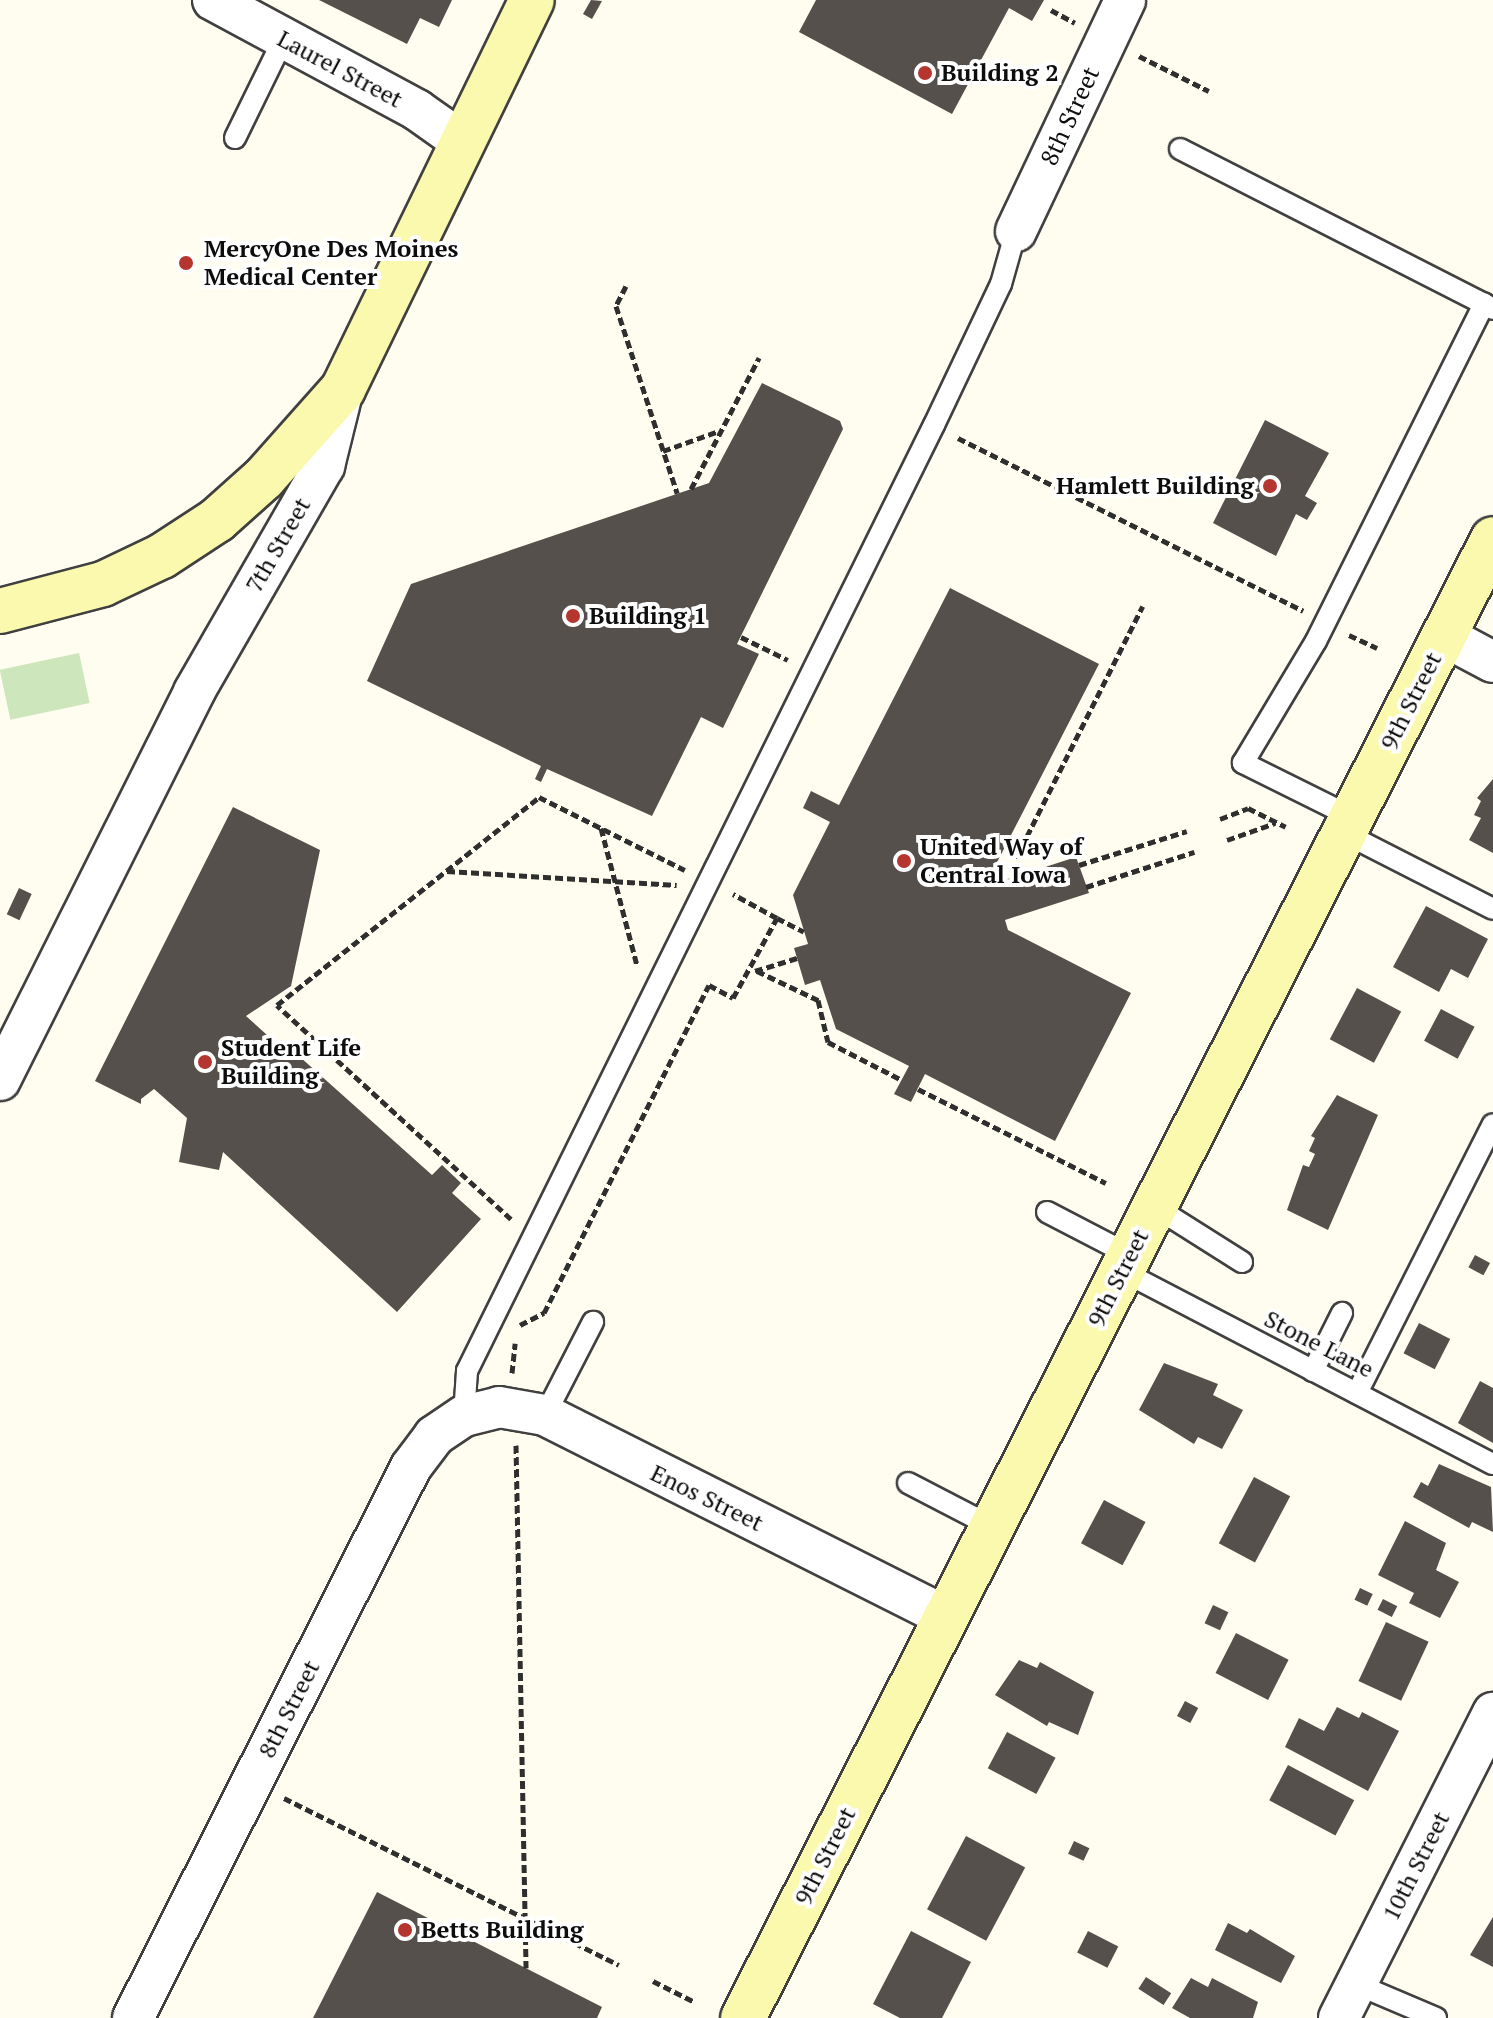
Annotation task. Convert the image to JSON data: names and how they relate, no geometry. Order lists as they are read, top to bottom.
{
  "streets": {
    "street": [
      "Laurel Street",
      "8th Street",
      "7th Street",
      "9th Street",
      "Enos Street",
      "10th Street"
    ],
    "lane": ["Stone Lane"]
  },
  "crossings": [
    ["Laurel Street", "7th Street"],
    ["8th Street", "Enos Street"],
    ["9th Street", "Stone Lane"],
    ["9th Street", "Enos Street"]
  ],
  "places": [
    "Building 2",
    "MercyOne Des Moines Medical Center",
    "Hamlett Building",
    "Building 1",
    "United Way of Central Iowa",
    "Student Life Building",
    "Betts Building"
  ]
}
